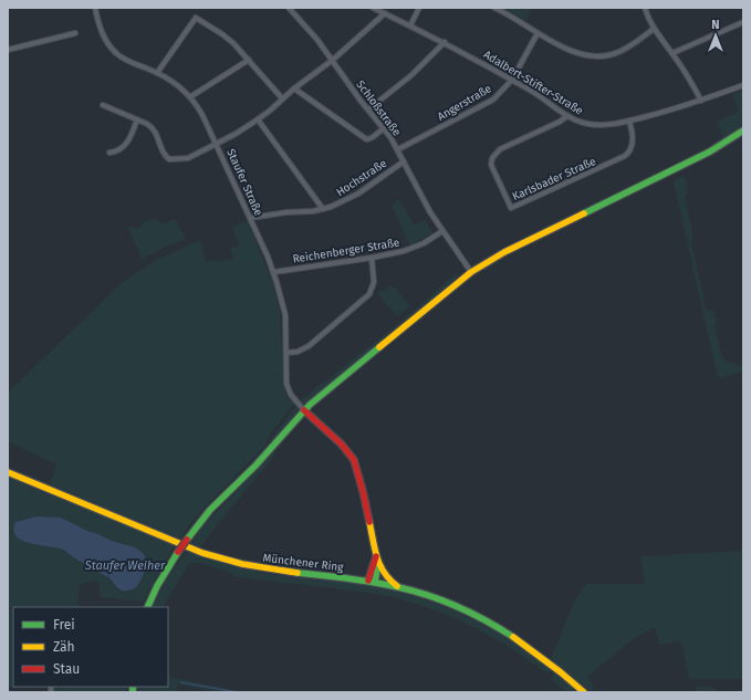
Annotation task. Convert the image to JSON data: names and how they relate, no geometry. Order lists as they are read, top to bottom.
{
  "streets": {
    "main road": ["Münchener Ring"],
    "street": [
      "Adalbert-Stifter-Straße",
      "Angerstraße",
      "Schloßstraße",
      "Hochstraße",
      "Karlsbader Straße",
      "Staufer Straße",
      "Reichenberger Straße"
    ]
  },
  "crossings": [
    ["Adalbert-Stifter-Straße", "Angerstraße"],
    ["Adalbert-Stifter-Straße", "Karlsbader Straße"],
    ["Angerstraße", "Schloßstraße"],
    ["Schloßstraße", "Hochstraße"],
    ["Schloßstraße", "Reichenberger Straße"],
    ["Hochstraße", "Staufer Straße"],
    ["Staufer Straße", "Reichenberger Straße"]
  ],
  "water": ["Staufer Weiher"],
  "legend": ["Frei", "Zäh", "Stau"],
  "north": "top"
}
